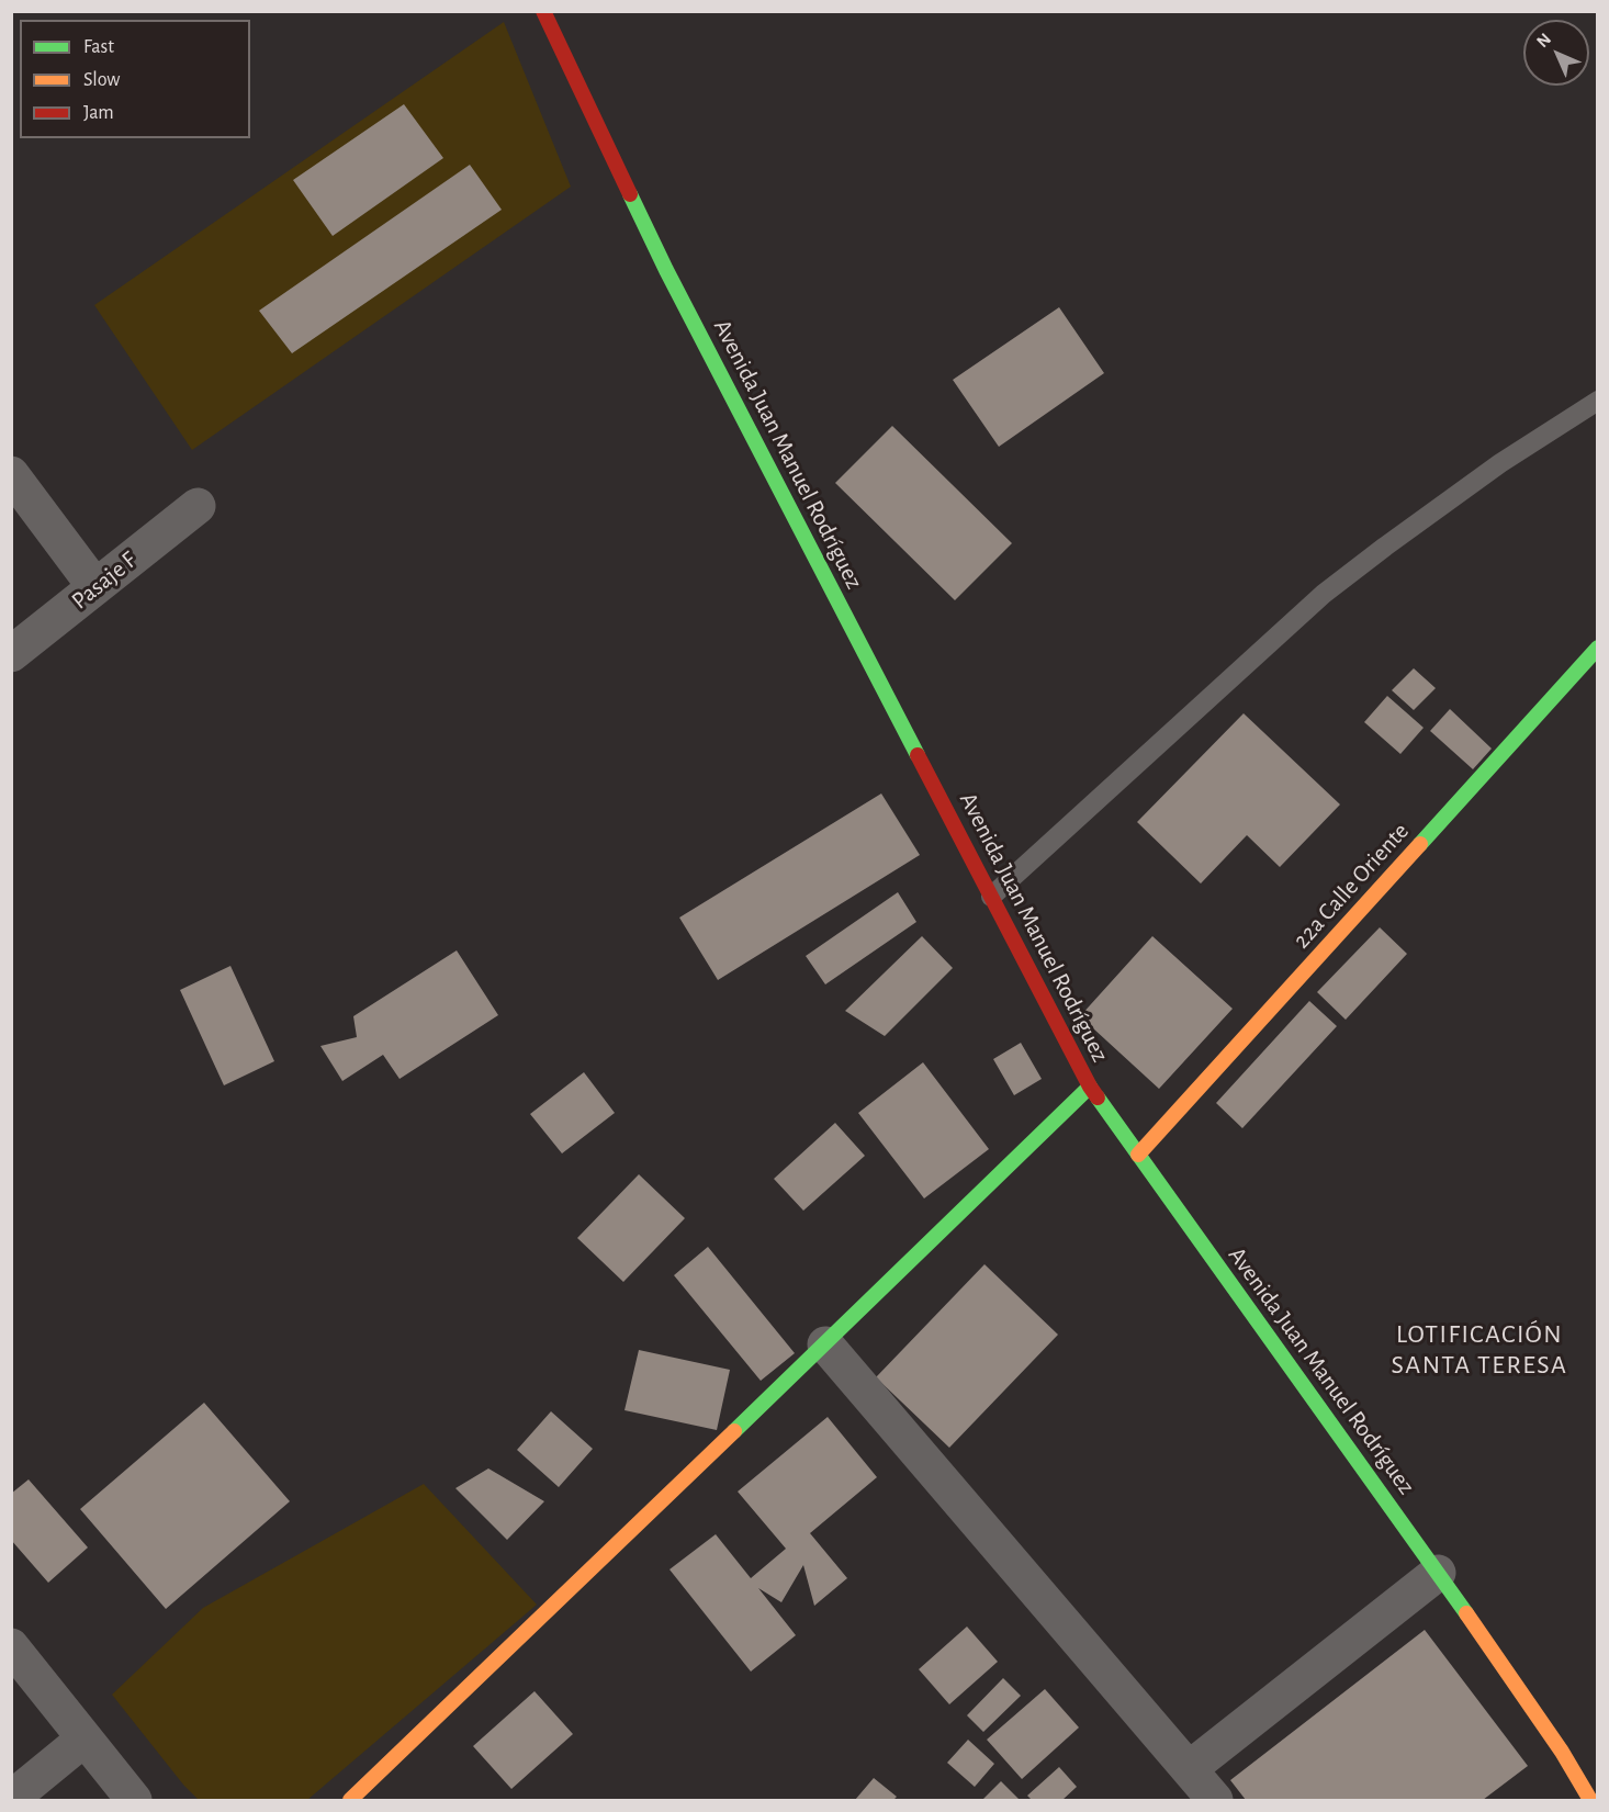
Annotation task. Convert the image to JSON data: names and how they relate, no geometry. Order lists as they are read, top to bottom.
{
  "streets": {
    "street": ["Avenida Juan Manuel Rodríguez", "Pasaje F", "22a Calle Oriente"]
  },
  "crossings": [
    ["Avenida Juan Manuel Rodríguez", "22a Calle Oriente"]
  ],
  "districts": ["LOTIFICACIÓN SANTA TERESA"],
  "legend": ["Fast", "Slow", "Jam"],
  "north": "top left"
}
